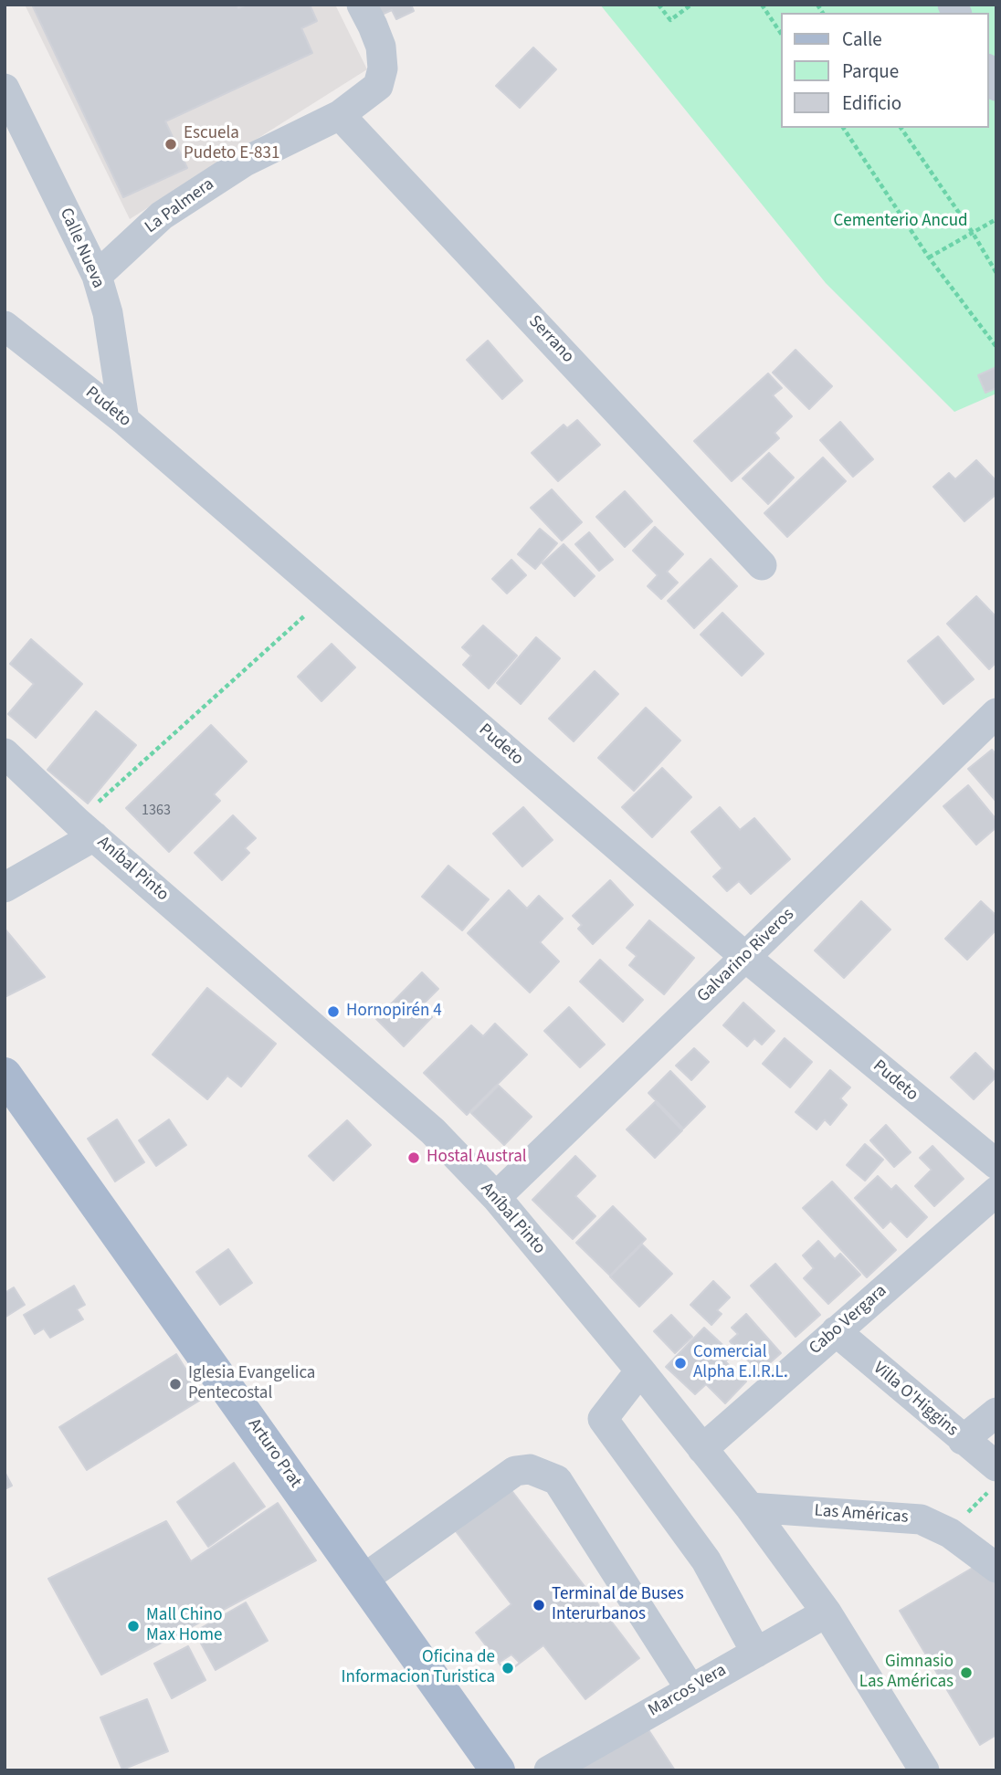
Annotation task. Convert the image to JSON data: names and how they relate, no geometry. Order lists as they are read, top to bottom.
{
  "streets": {
    "main road": ["Arturo Prat"],
    "street": [
      "La Palmera",
      "Calle Nueva",
      "Serrano",
      "Pudeto",
      "Aníbal Pinto",
      "Galvarino Riveros",
      "Cabo Vergara",
      "Villa O'Higgins",
      "Las Américas",
      "Marcos Vera"
    ]
  },
  "crossings": [
    ["La Palmera", "Calle Nueva"],
    ["La Palmera", "Serrano"],
    ["Calle Nueva", "Pudeto"],
    ["Pudeto", "Galvarino Riveros"],
    ["Aníbal Pinto", "Galvarino Riveros"],
    ["Aníbal Pinto", "Cabo Vergara"],
    ["Aníbal Pinto", "Las Américas"],
    ["Aníbal Pinto", "Marcos Vera"],
    ["Cabo Vergara", "Villa O'Higgins"]
  ],
  "parks": ["Cementerio Ancud"],
  "places": [
    "Escuela Pudeto E-831",
    "Hornopirén 4",
    "Hostal Austral",
    "Comercial Alpha E.I.R.L.",
    "Iglesia Evangelica Pentecostal",
    "Terminal de Buses Interurbanos",
    "Mall Chino Max Home",
    "Oficina de Informacion Turistica",
    "Gimnasio Las Américas"
  ],
  "house_numbers": ["1363"],
  "legend": ["Calle", "Parque", "Edificio"]
}
